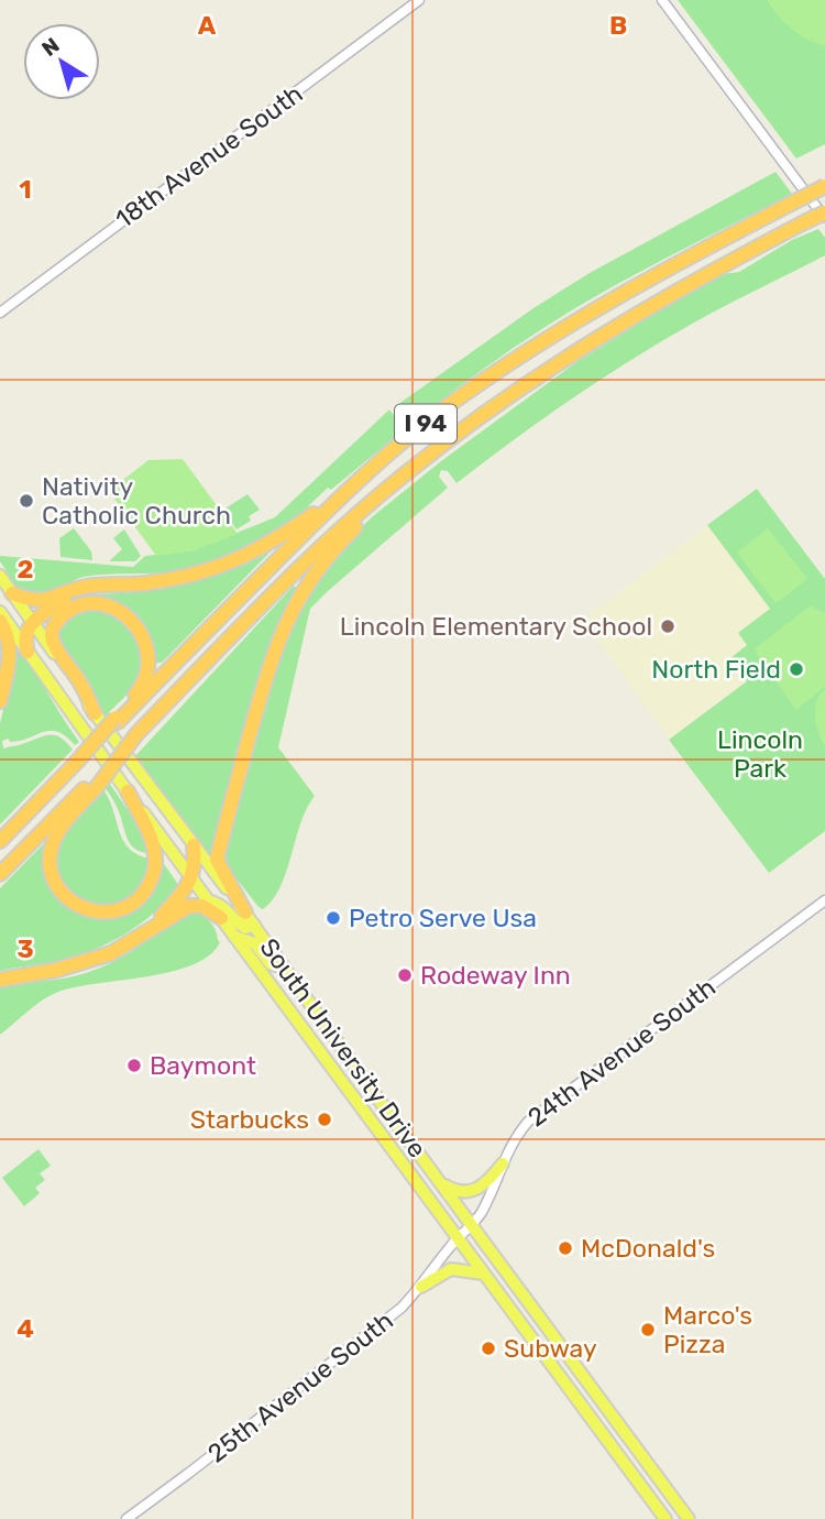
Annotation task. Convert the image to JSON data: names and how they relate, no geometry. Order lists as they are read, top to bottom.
{
  "streets": {
    "highway": ["I 94"],
    "main road": ["South University Drive"],
    "street": ["18th Avenue South", "24th Avenue South", "25th Avenue South"]
  },
  "crossings": [
    ["South University Drive", "24th Avenue South"],
    ["South University Drive", "25th Avenue South"],
    ["24th Avenue South", "25th Avenue South"]
  ],
  "parks": ["Lincoln Park"],
  "places": [
    "Nativity Catholic Church",
    "Lincoln Elementary School",
    "North Field",
    "Petro Serve Usa",
    "Rodeway Inn",
    "Baymont",
    "Starbucks",
    "McDonald's",
    "Marco's Pizza",
    "Subway"
  ],
  "north": "top left",
  "grid": {
    "columns": ["A", "B"],
    "rows": [
      "1",
      "2",
      "3",
      "4"
    ]
  }
}
